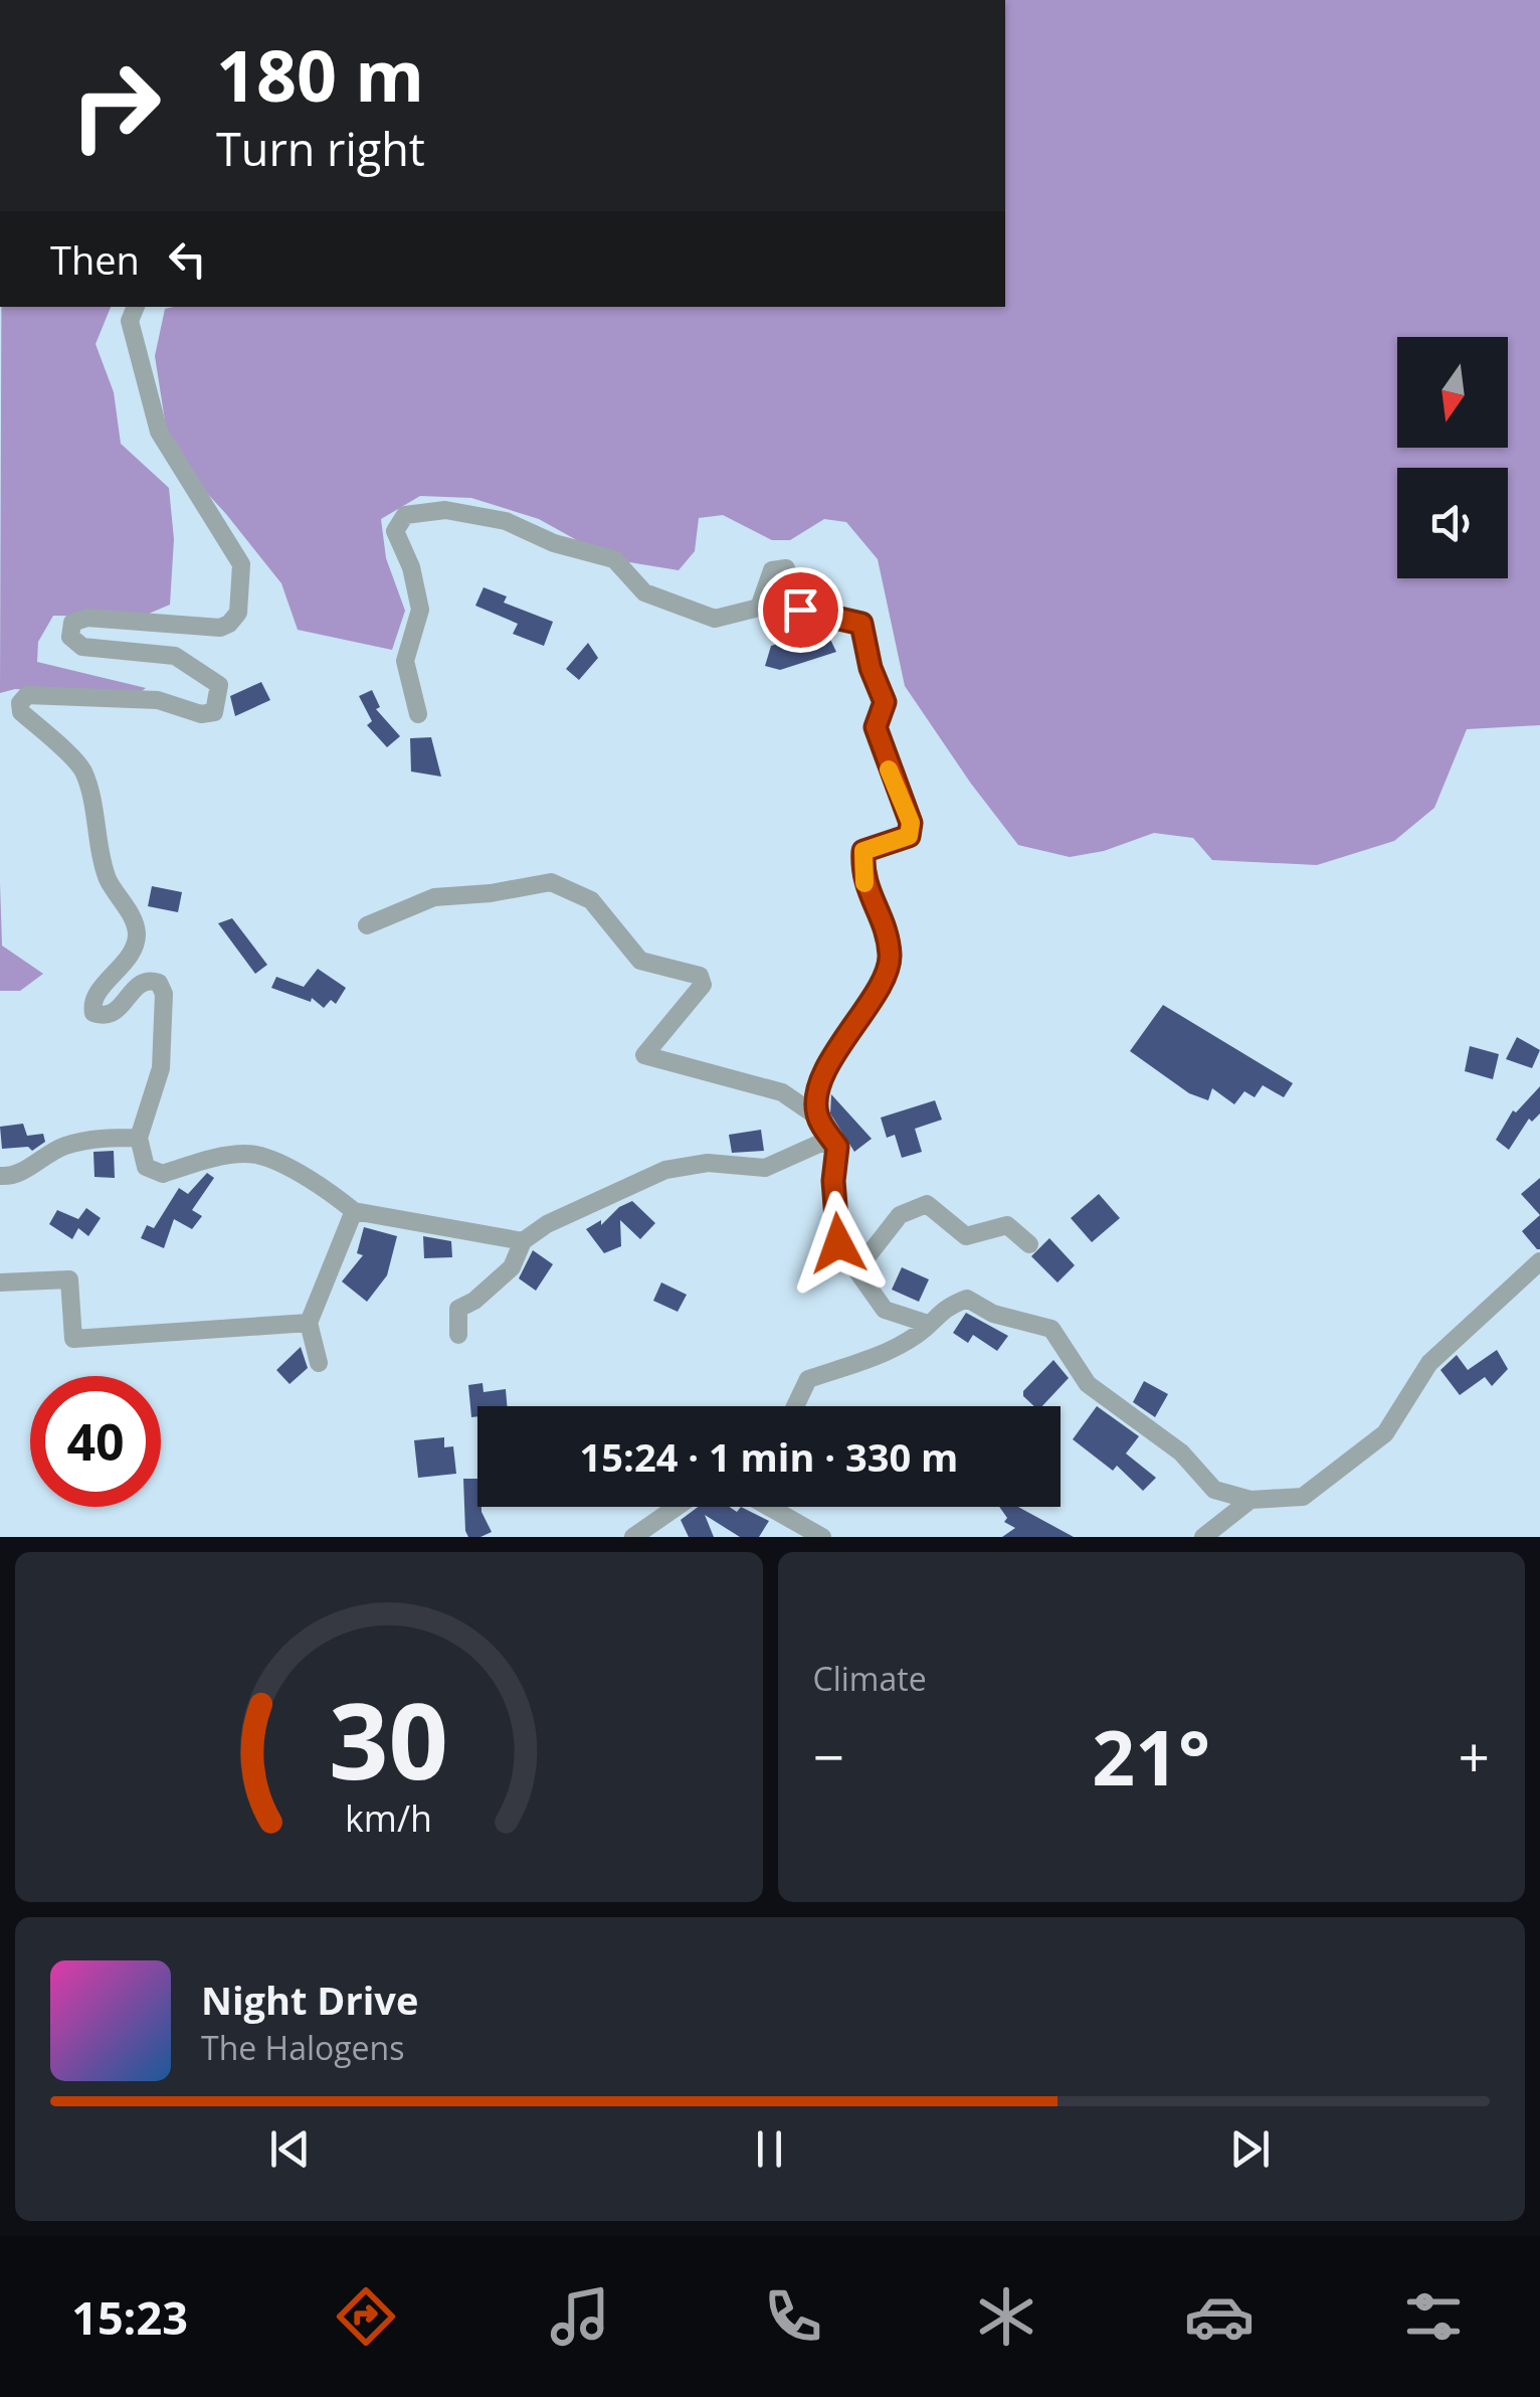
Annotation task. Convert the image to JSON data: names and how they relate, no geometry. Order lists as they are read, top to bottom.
{
  "north": "bottom",
  "page": {
    "turn": ["180 m", "Turn right"],
    "then": "Then",
    "limit": "40",
    "trip": "15:24 · 1 min · 330 m",
    "tile": "Climate",
    "heat": ["−", "21°", "+"],
    "song": ["Night Drive", "The Halogens"],
    "tabs": "15:23",
    "gauge": ["30", "km/h"]
  }
}
